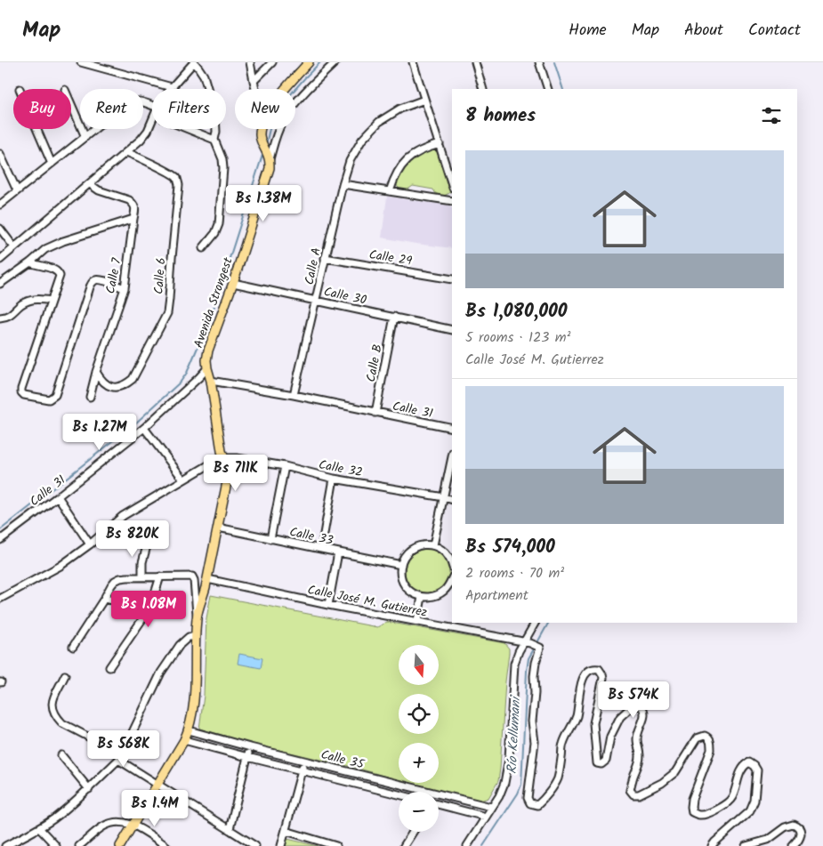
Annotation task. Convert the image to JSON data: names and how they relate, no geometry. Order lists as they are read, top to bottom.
{
  "streets": {
    "main road": ["Avenida Strongest"],
    "street": [
      "Calle 29",
      "Calle A",
      "Calle 7",
      "Calle 6",
      "Calle 30",
      "Calle B",
      "Calle 31",
      "Calle 32",
      "Calle 33",
      "Calle José M. Gutierrez",
      "Calle 35"
    ]
  },
  "crossings": [
    ["Calle 29", "Calle A"],
    ["Calle A", "Calle 30"],
    ["Calle A", "Calle 31"],
    ["Calle 7", "Calle 6"],
    ["Calle 30", "Avenida Strongest"],
    ["Calle 30", "Calle B"],
    ["Avenida Strongest", "Calle 31"],
    ["Avenida Strongest", "Calle 32"],
    ["Avenida Strongest", "Calle 33"],
    ["Avenida Strongest", "Calle José M. Gutierrez"],
    ["Avenida Strongest", "Calle 35"],
    ["Calle B", "Calle 31"]
  ],
  "water": ["Río Kellumani"],
  "north": "bottom",
  "page": {
    "header": "Map",
    "nav": [
      "Home",
      "Map",
      "About",
      "Contact"
    ],
    "chip": [
      "Buy",
      "Rent",
      "Filters",
      "New"
    ],
    "heading": "8 homes",
    "list": [
      {
        "name": "Bs 1,080,000",
        "note": "5 rooms · 123 m² · Calle José M. Gutierrez"
      },
      {
        "name": "Bs 574,000",
        "note": "2 rooms · 70 m² · Apartment"
      }
    ],
    "price": [
      "Bs 1.38M",
      "Bs 1.27M",
      "Bs 711K",
      "Bs 820K",
      "Bs 1.08M",
      "Bs 574K",
      "Bs 568K",
      "Bs 1.4M"
    ],
    "map_buttons": ["+", "−"]
  }
}
